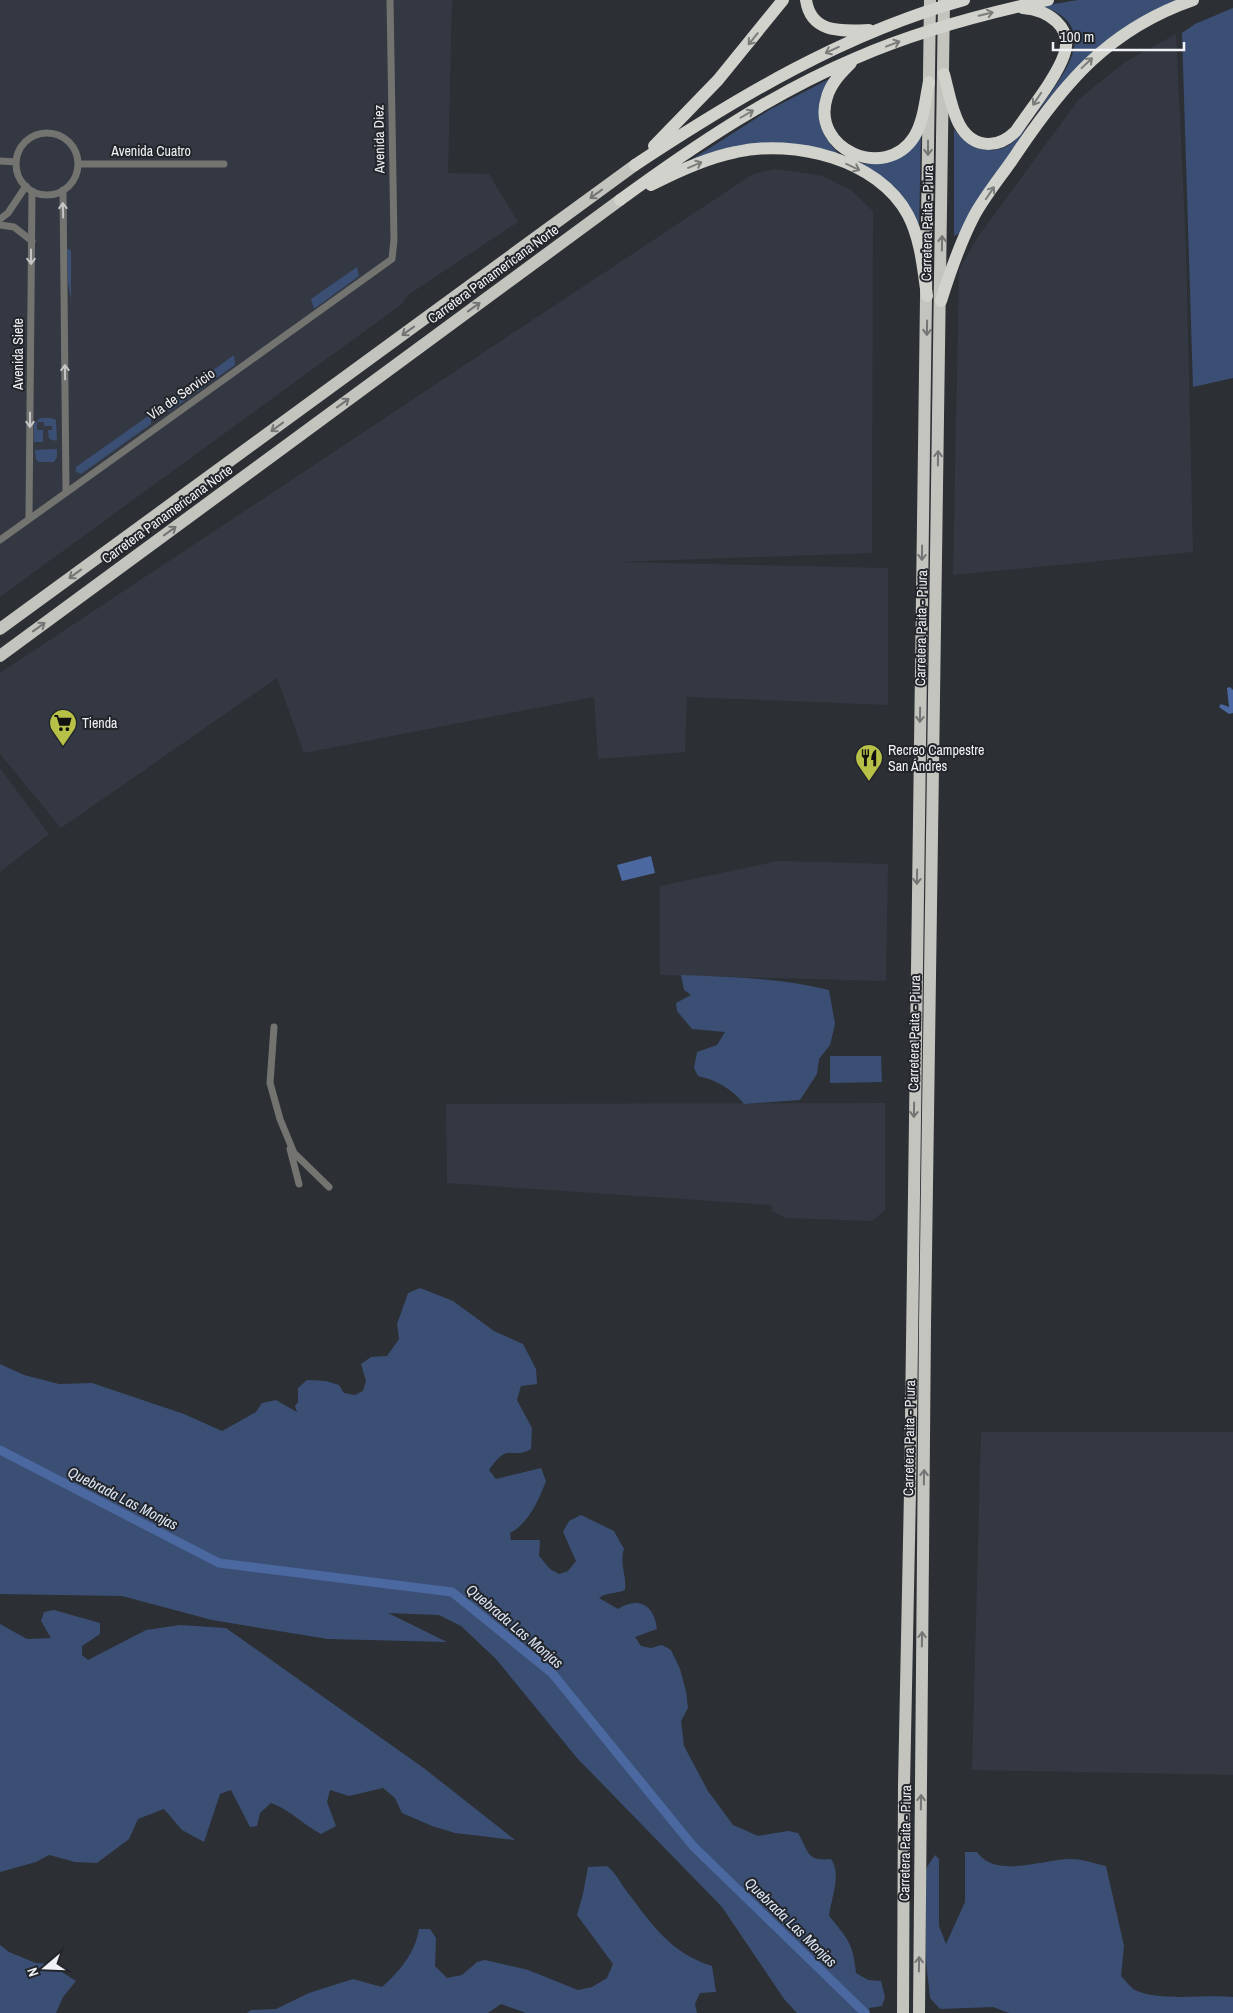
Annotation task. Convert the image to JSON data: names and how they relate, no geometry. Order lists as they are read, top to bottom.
{
  "streets": {
    "highway": ["Carretera Paita - Piura", "Carretera Panamericana Norte"],
    "street": [
      "Avenida Diez",
      "Avenida Cuatro",
      "Avenida Siete",
      "Vía de Servicio"
    ]
  },
  "crossings": [
    ["Avenida Diez", "Vía de Servicio"],
    ["Avenida Cuatro", "Avenida Siete"],
    ["Avenida Siete", "Vía de Servicio"]
  ],
  "water": ["Quebrada Las Monjas"],
  "places": {
    "supermarket": ["Tienda"],
    "restaurant": ["Recreo Campestre San Ándres"]
  },
  "scale_bar": "100 m",
  "north": "left"
}
